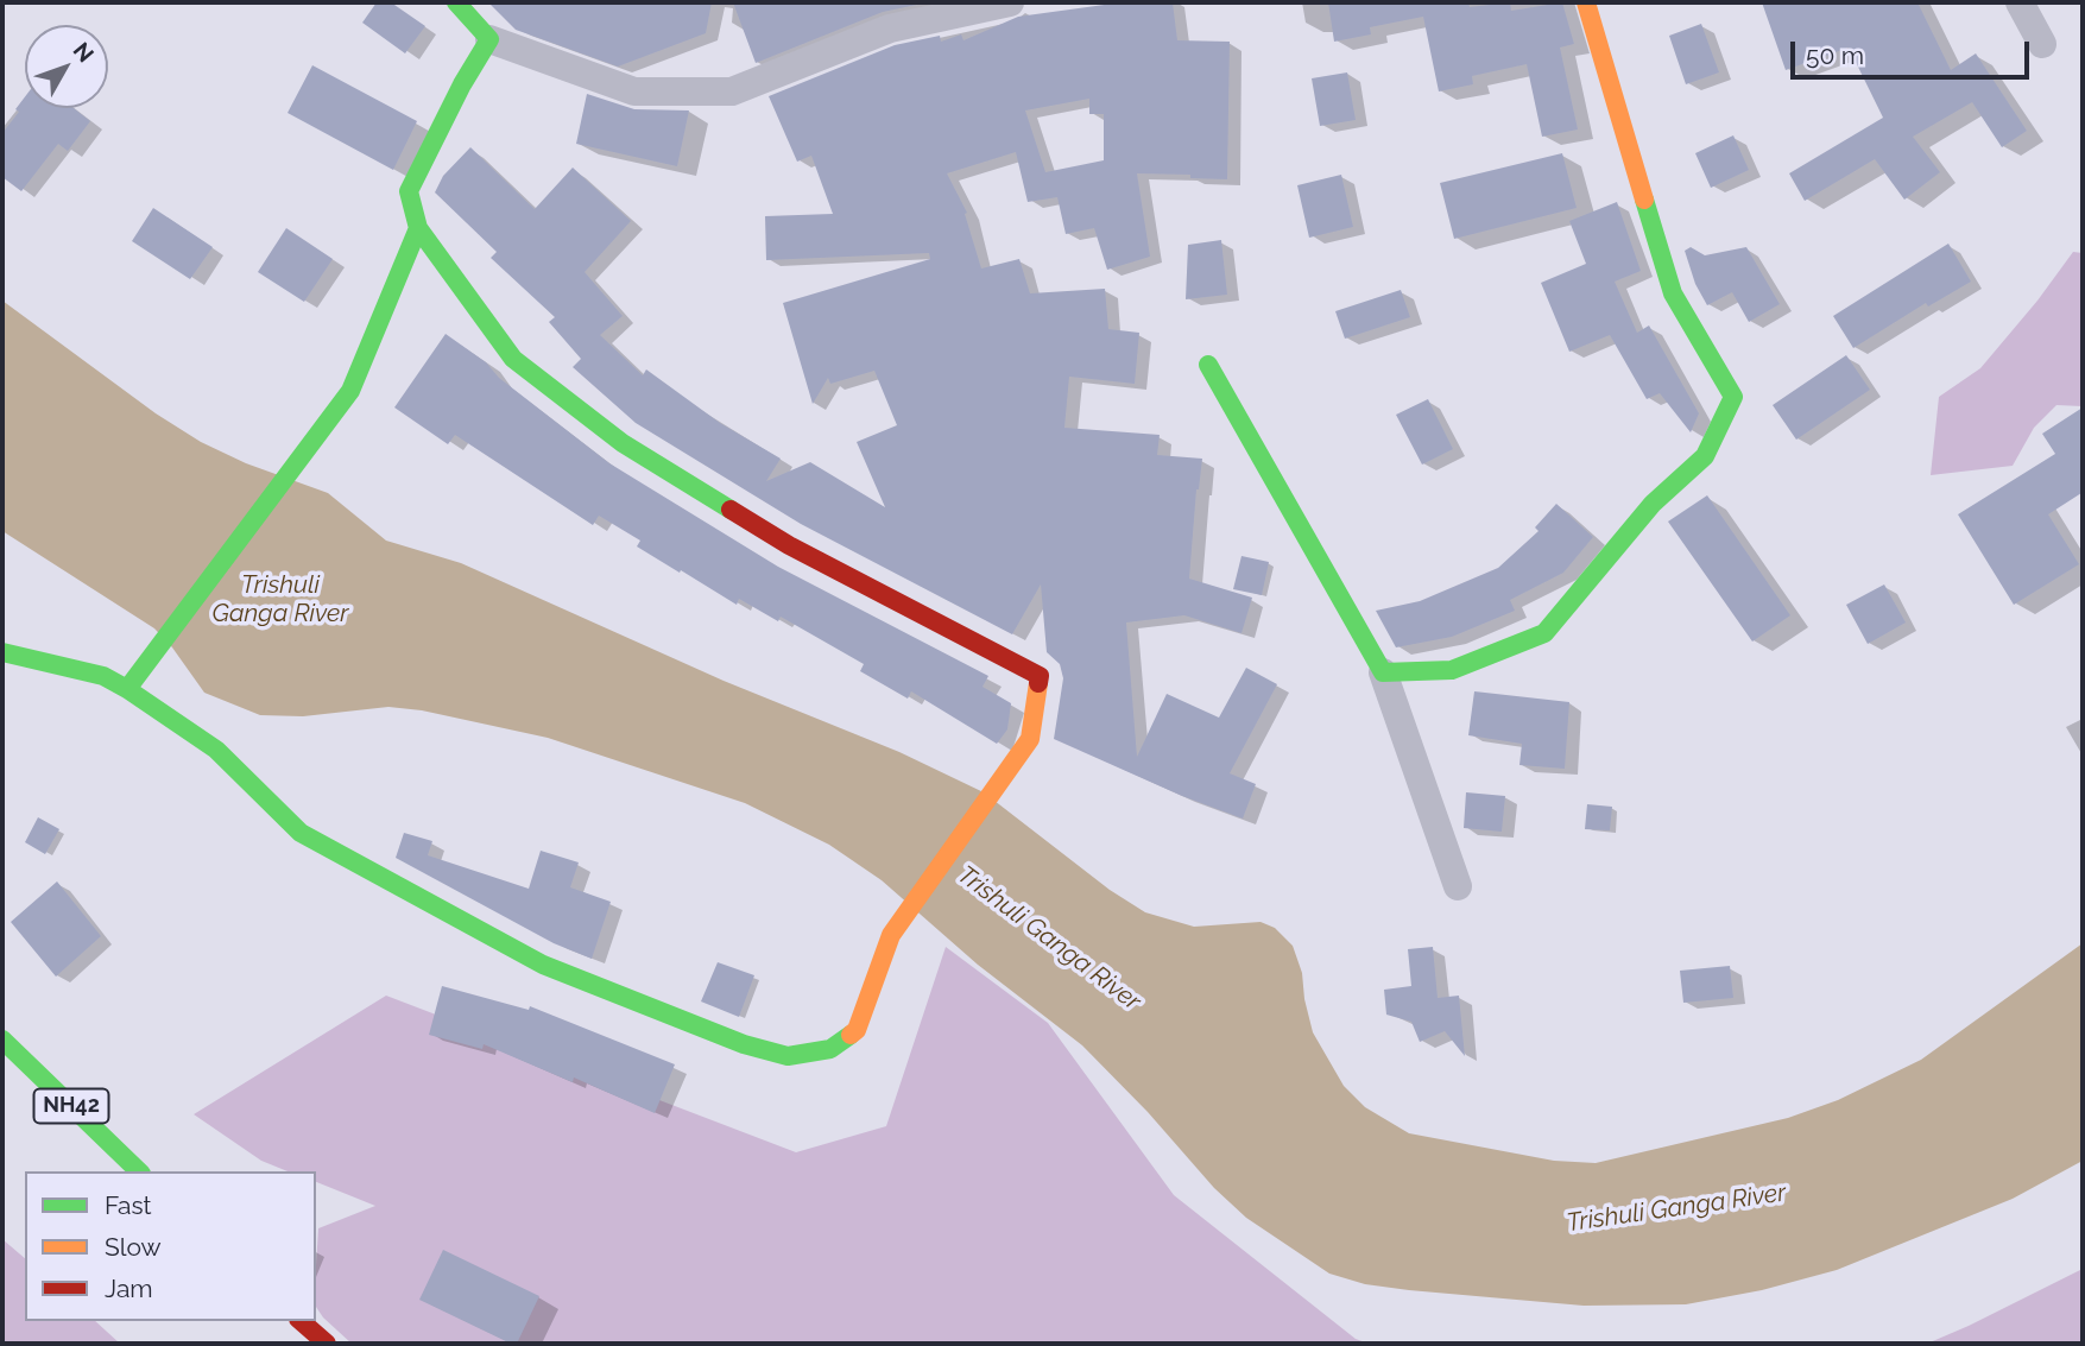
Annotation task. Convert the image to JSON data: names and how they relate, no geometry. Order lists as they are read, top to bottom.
{
  "streets": {
    "street": ["NH42"]
  },
  "water": ["Trishuli Ganga River"],
  "legend": ["Fast", "Slow", "Jam"],
  "scale_bar": "50 m",
  "north": "top right"
}
